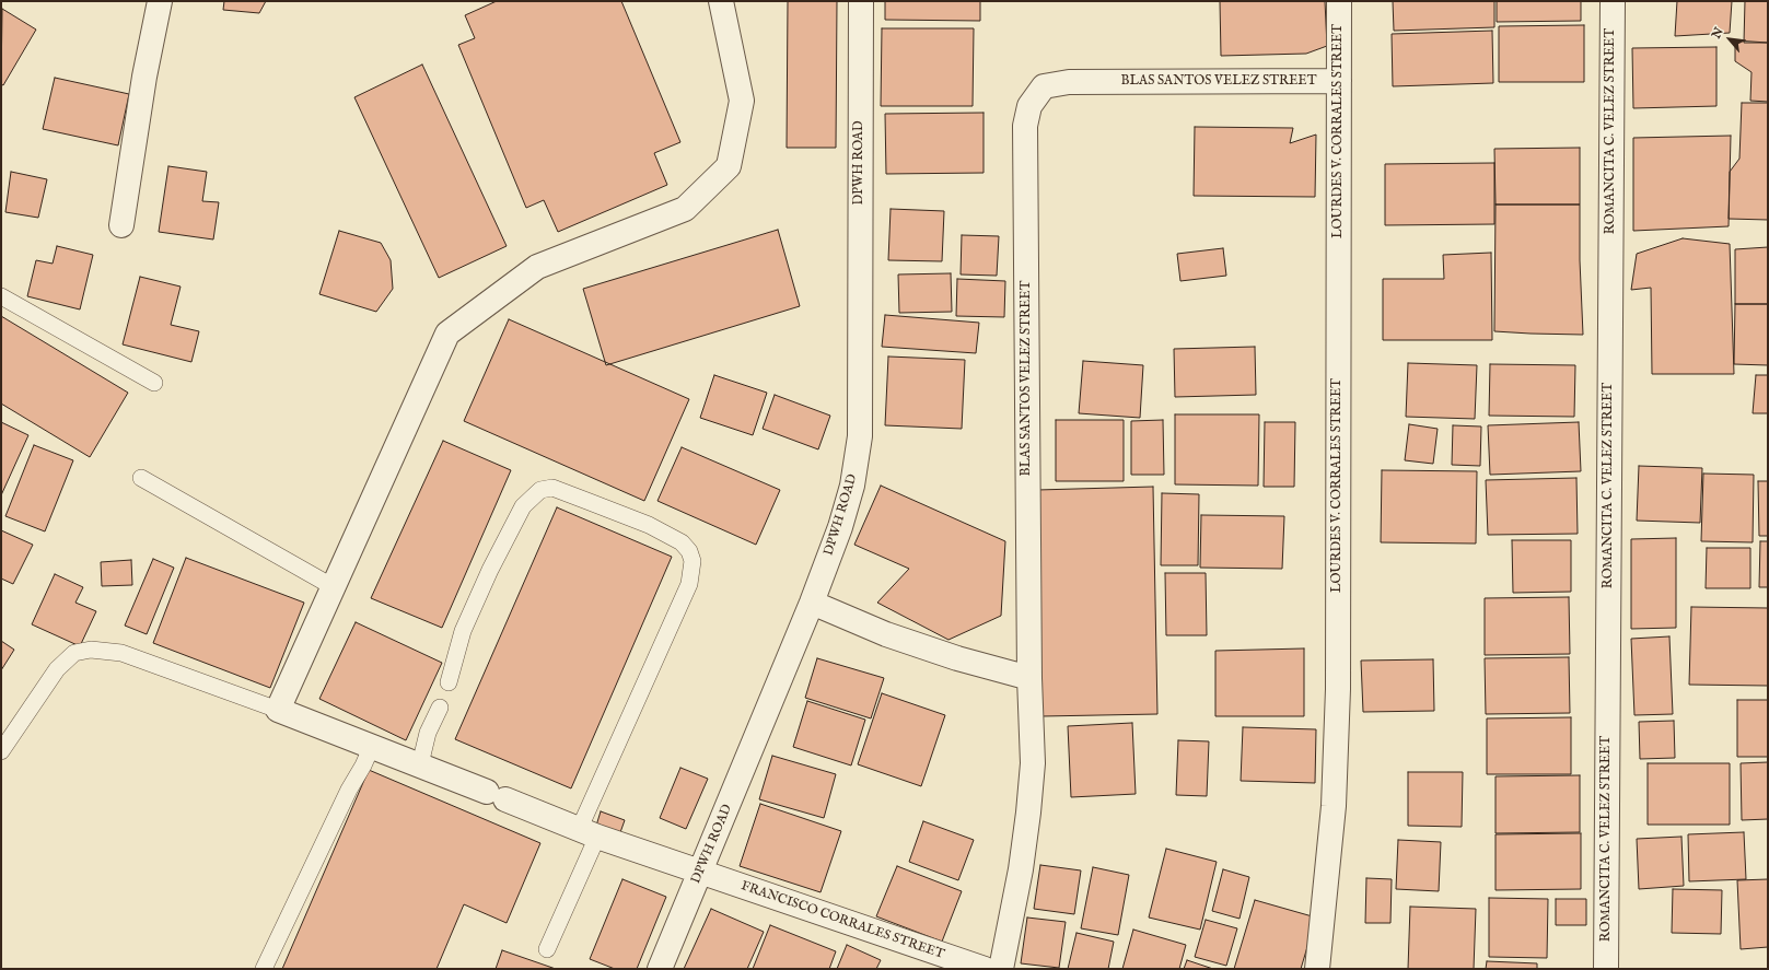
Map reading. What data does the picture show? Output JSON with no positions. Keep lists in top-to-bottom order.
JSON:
{
  "streets": {
    "street": [
      "BLAS SANTOS VELEZ STREET",
      "LOURDES V. CORRALES STREET",
      "ROMANCITA C. VELEZ STREET",
      "DPWH ROAD",
      "FRANCISCO CORRALES STREET"
    ]
  },
  "crossings": [
    ["BLAS SANTOS VELEZ STREET", "LOURDES V. CORRALES STREET"],
    ["DPWH ROAD", "FRANCISCO CORRALES STREET"]
  ],
  "north": "top left"
}
